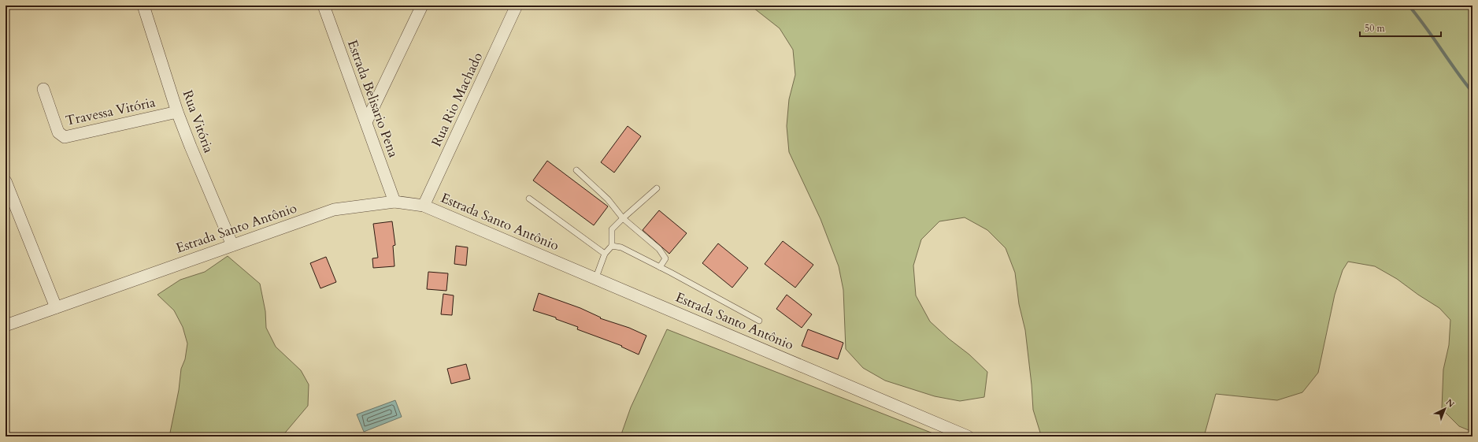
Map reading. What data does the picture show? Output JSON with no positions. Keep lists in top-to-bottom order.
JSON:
{
  "streets": {
    "street": [
      "Estrada Belisario Pena",
      "Rua Rio Machado",
      "Travessa Vitória",
      "Rua Vitória",
      "Estrada Santo Antônio"
    ]
  },
  "crossings": [
    ["Estrada Belisario Pena", "Estrada Santo Antônio"],
    ["Rua Rio Machado", "Estrada Santo Antônio"],
    ["Travessa Vitória", "Rua Vitória"],
    ["Rua Vitória", "Estrada Santo Antônio"]
  ],
  "scale_bar": "50 m",
  "north": "top right"
}
